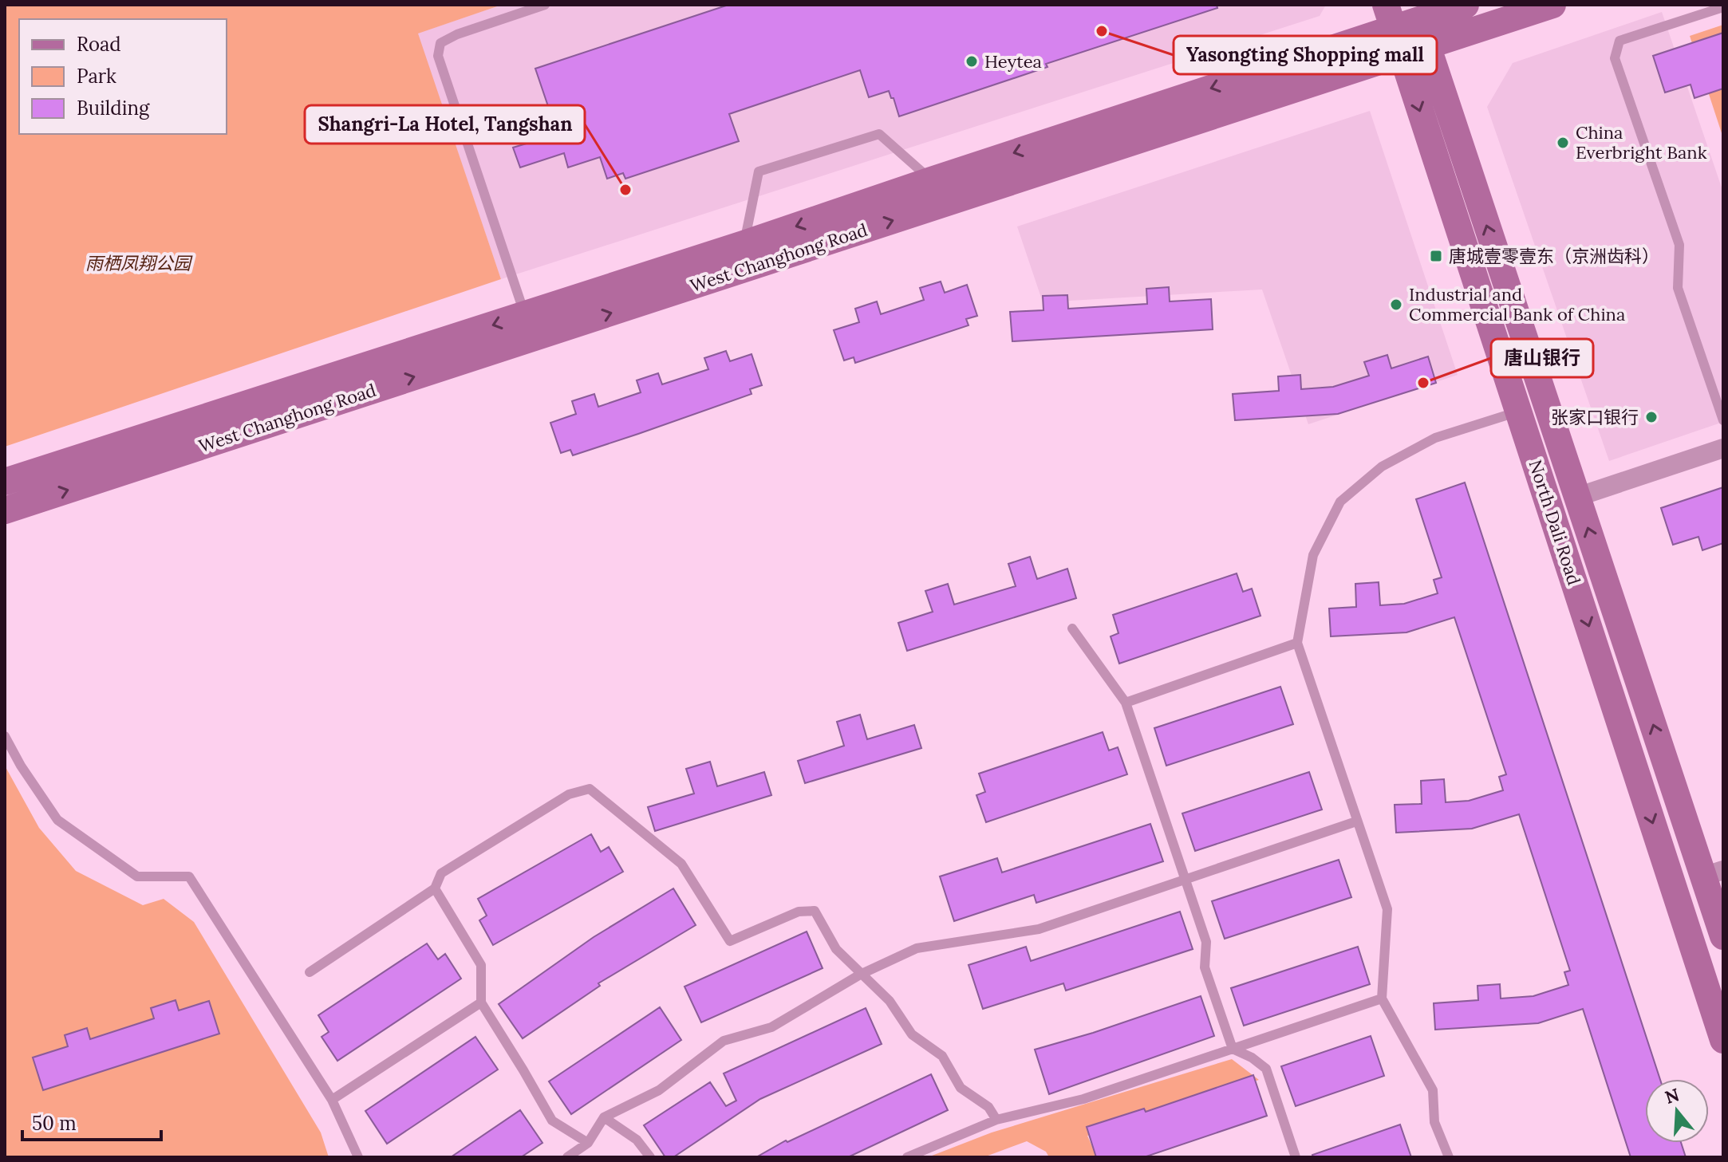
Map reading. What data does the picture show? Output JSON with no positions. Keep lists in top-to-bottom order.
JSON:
{
  "streets": {
    "main road": ["West Changhong Road", "North Dali Road"]
  },
  "crossings": [
    ["West Changhong Road", "North Dali Road"]
  ],
  "parks": ["雨栖凤翔公园"],
  "places": {
    "other": [
      "Yasongting Shopping mall",
      "Heytea",
      "China Everbright Bank",
      "Shangri-La Hotel, Tangshan",
      "Industrial and Commercial Bank of China",
      "唐山银行",
      "张家口银行"
    ],
    "transit": ["唐城壹零壹东（京洲齿科）"]
  },
  "legend": ["Road", "Park", "Building"],
  "scale_bar": "50 m",
  "north": "top"
}
